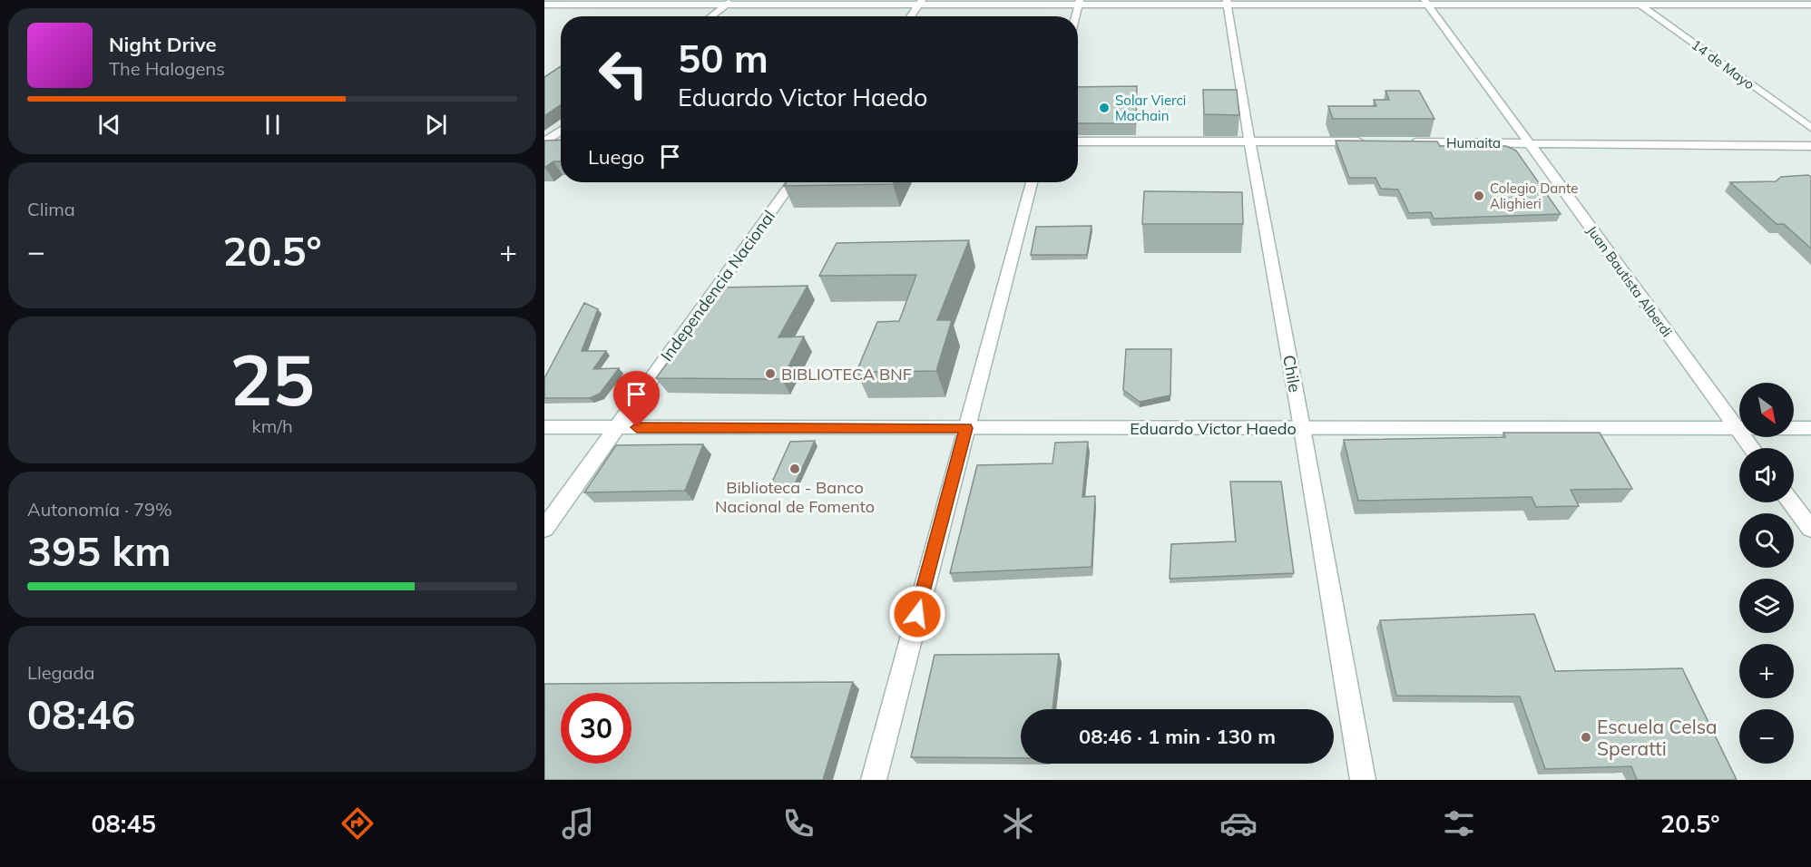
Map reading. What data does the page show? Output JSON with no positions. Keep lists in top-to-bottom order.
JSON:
{
  "streets": {
    "street": [
      "14 de Mayo",
      "Humaita",
      "Juan Bautista Alberdi",
      "Independencia Nacional",
      "Chile",
      "Eduardo Victor Haedo"
    ]
  },
  "crossings": [
    ["Humaita", "Juan Bautista Alberdi"],
    ["Juan Bautista Alberdi", "Eduardo Victor Haedo"],
    ["Independencia Nacional", "Eduardo Victor Haedo"],
    ["Chile", "Eduardo Victor Haedo"]
  ],
  "places": [
    "Solar Vierci Machain",
    "Colegio Dante Alighieri",
    "BIBLIOTECA BNF",
    "Biblioteca - Banco Nacional de Fomento",
    "Escuela Celsa Speratti"
  ],
  "north": "bottom right",
  "page": {
    "turn": ["50 m", "Eduardo Victor Haedo"],
    "song": ["Night Drive", "The Halogens"],
    "then": "Luego",
    "tile": [
      "Clima",
      ["25", "km/h"],
      ["Autonomía · 79%", "395 km"],
      ["Llegada", "08:46"]
    ],
    "heat": ["−", "20.5°", "+"],
    "map_buttons": ["+", "−"],
    "limit": "30",
    "trip": "08:46 · 1 min · 130 m",
    "tabs": ["08:45", "20.5°"]
  }
}
